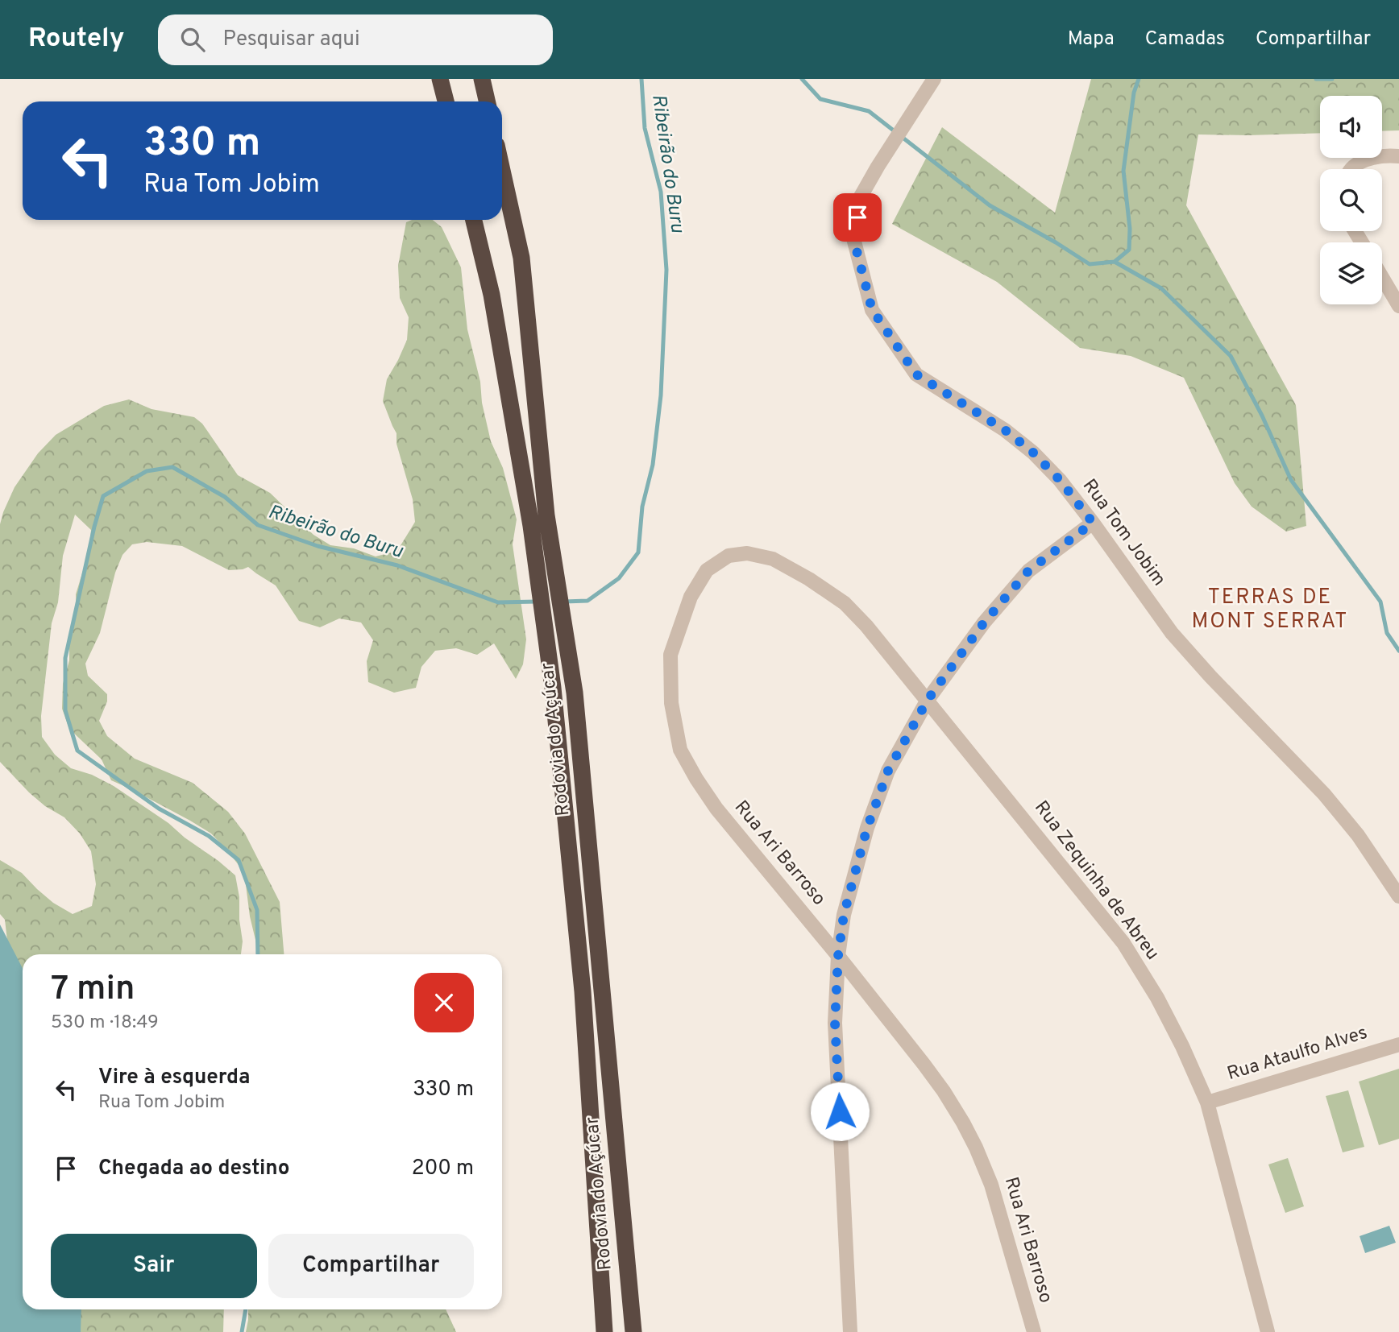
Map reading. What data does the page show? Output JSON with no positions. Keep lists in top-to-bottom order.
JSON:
{
  "streets": {
    "highway": ["Rodovia do Açúcar"],
    "street": [
      "Rua Tom Jobim",
      "Rua Ari Barroso",
      "Rua Zequinha de Abreu",
      "Rua Ataulfo Alves"
    ]
  },
  "crossings": [
    ["Rua Ari Barroso", "Rua Zequinha de Abreu"],
    ["Rua Zequinha de Abreu", "Rua Ataulfo Alves"]
  ],
  "districts": ["TERRAS DE MONT SERRAT"],
  "water": ["Ribeirão do Buru"],
  "page": {
    "header": "Routely",
    "search": "Pesquisar aqui",
    "nav": ["Mapa", "Camadas", "Compartilhar"],
    "turn": ["330 m", "Rua Tom Jobim"],
    "heading": ["7 min", "530 m · 18:49"],
    "list": [
      {
        "name": "Vire à esquerda",
        "note": "Rua Tom Jobim",
        "value": "330 m"
      },
      {
        "name": "Chegada ao destino",
        "value": "200 m"
      }
    ],
    "buttons": ["Sair", "Compartilhar"]
  }
}
